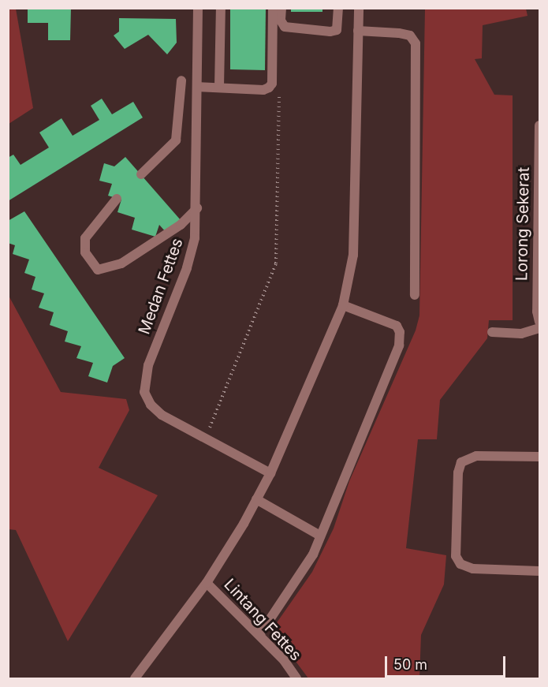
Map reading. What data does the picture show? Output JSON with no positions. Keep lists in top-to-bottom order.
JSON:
{
  "streets": {
    "street": ["Lorong Sekerat", "Medan Fettes", "Lintang Fettes"]
  },
  "scale_bar": "50 m"
}
